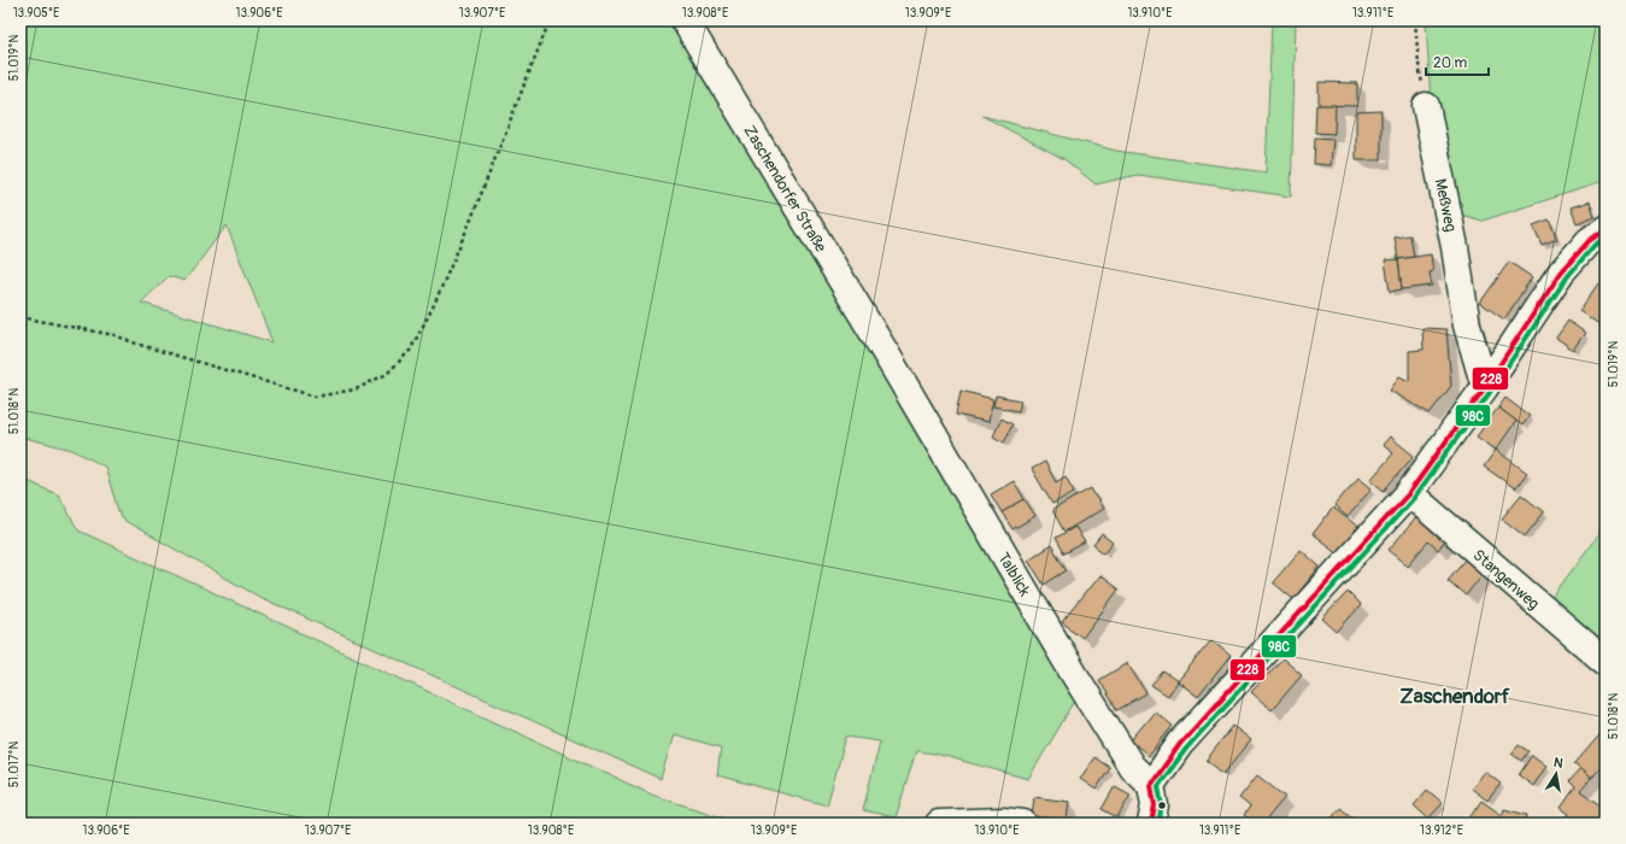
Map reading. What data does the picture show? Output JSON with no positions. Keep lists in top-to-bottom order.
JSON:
{
  "streets": {
    "street": [
      "Zaschendorfer Straße",
      "Meßweg",
      "Talblick",
      "Stangenweg"
    ]
  },
  "crossings": [
    ["Zaschendorfer Straße", "Talblick"]
  ],
  "districts": ["Zaschendorf"],
  "lines": ["transit line 228", "transit line 98C"],
  "scale_bar": "20 m",
  "north": "top",
  "coordinates": [
    "13.905°E",
    "13.906°E",
    "13.907°E",
    "13.908°E",
    "13.909°E",
    "13.910°E",
    "13.911°E",
    "51.019°N",
    "51.018°N",
    "51.017°N",
    "13.912°E"
  ]
}
